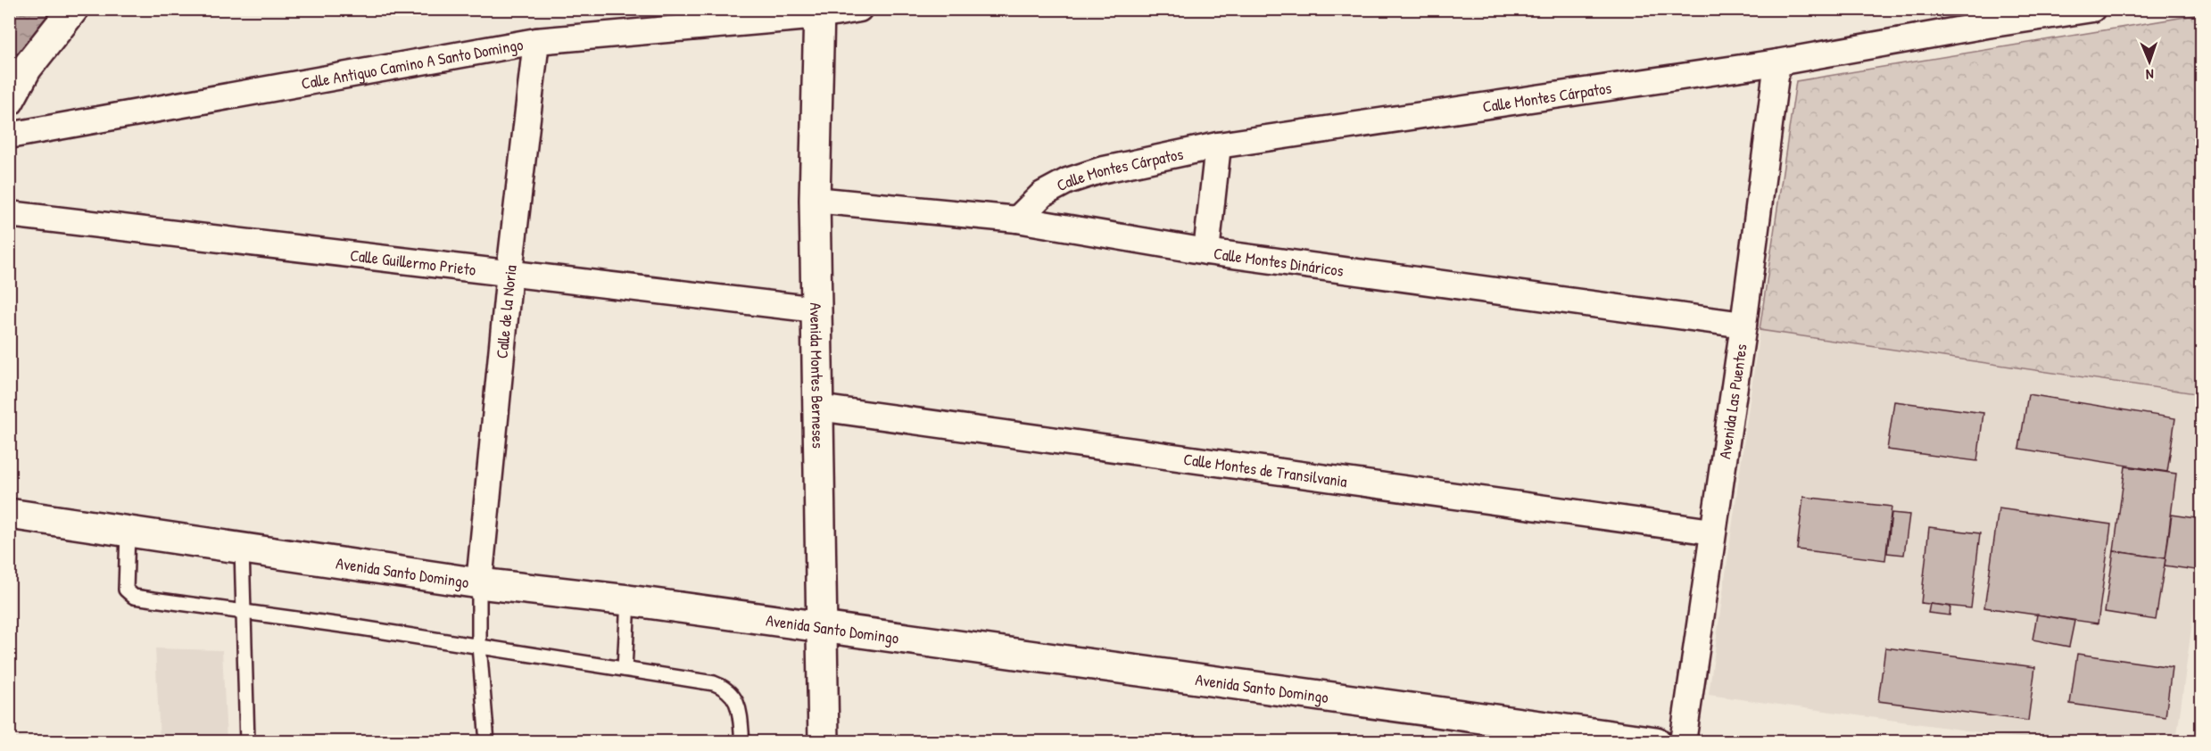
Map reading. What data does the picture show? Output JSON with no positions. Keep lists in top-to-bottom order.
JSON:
{
  "streets": {
    "main road": ["Avenida Montes Berneses", "Avenida Santo Domingo"],
    "street": [
      "Calle Antiguo Camino A Santo Domingo",
      "Calle Montes Cárpatos",
      "Calle Guillermo Prieto",
      "Calle Montes Dináricos",
      "Calle de la Noria",
      "Avenida Las Puentes",
      "Calle Montes de Transilvania"
    ]
  },
  "crossings": [
    ["Calle Antiguo Camino A Santo Domingo", "Calle de la Noria"],
    ["Calle Antiguo Camino A Santo Domingo", "Avenida Montes Berneses"],
    ["Calle Montes Cárpatos", "Calle Montes Dináricos"],
    ["Calle Montes Cárpatos", "Avenida Las Puentes"],
    ["Calle Guillermo Prieto", "Calle de la Noria"],
    ["Calle Guillermo Prieto", "Avenida Montes Berneses"],
    ["Calle Montes Dináricos", "Avenida Montes Berneses"],
    ["Calle Montes Dináricos", "Avenida Las Puentes"],
    ["Calle de la Noria", "Avenida Santo Domingo"],
    ["Avenida Montes Berneses", "Calle Montes de Transilvania"],
    ["Avenida Montes Berneses", "Avenida Santo Domingo"],
    ["Avenida Las Puentes", "Calle Montes de Transilvania"]
  ],
  "north": "bottom"
}
